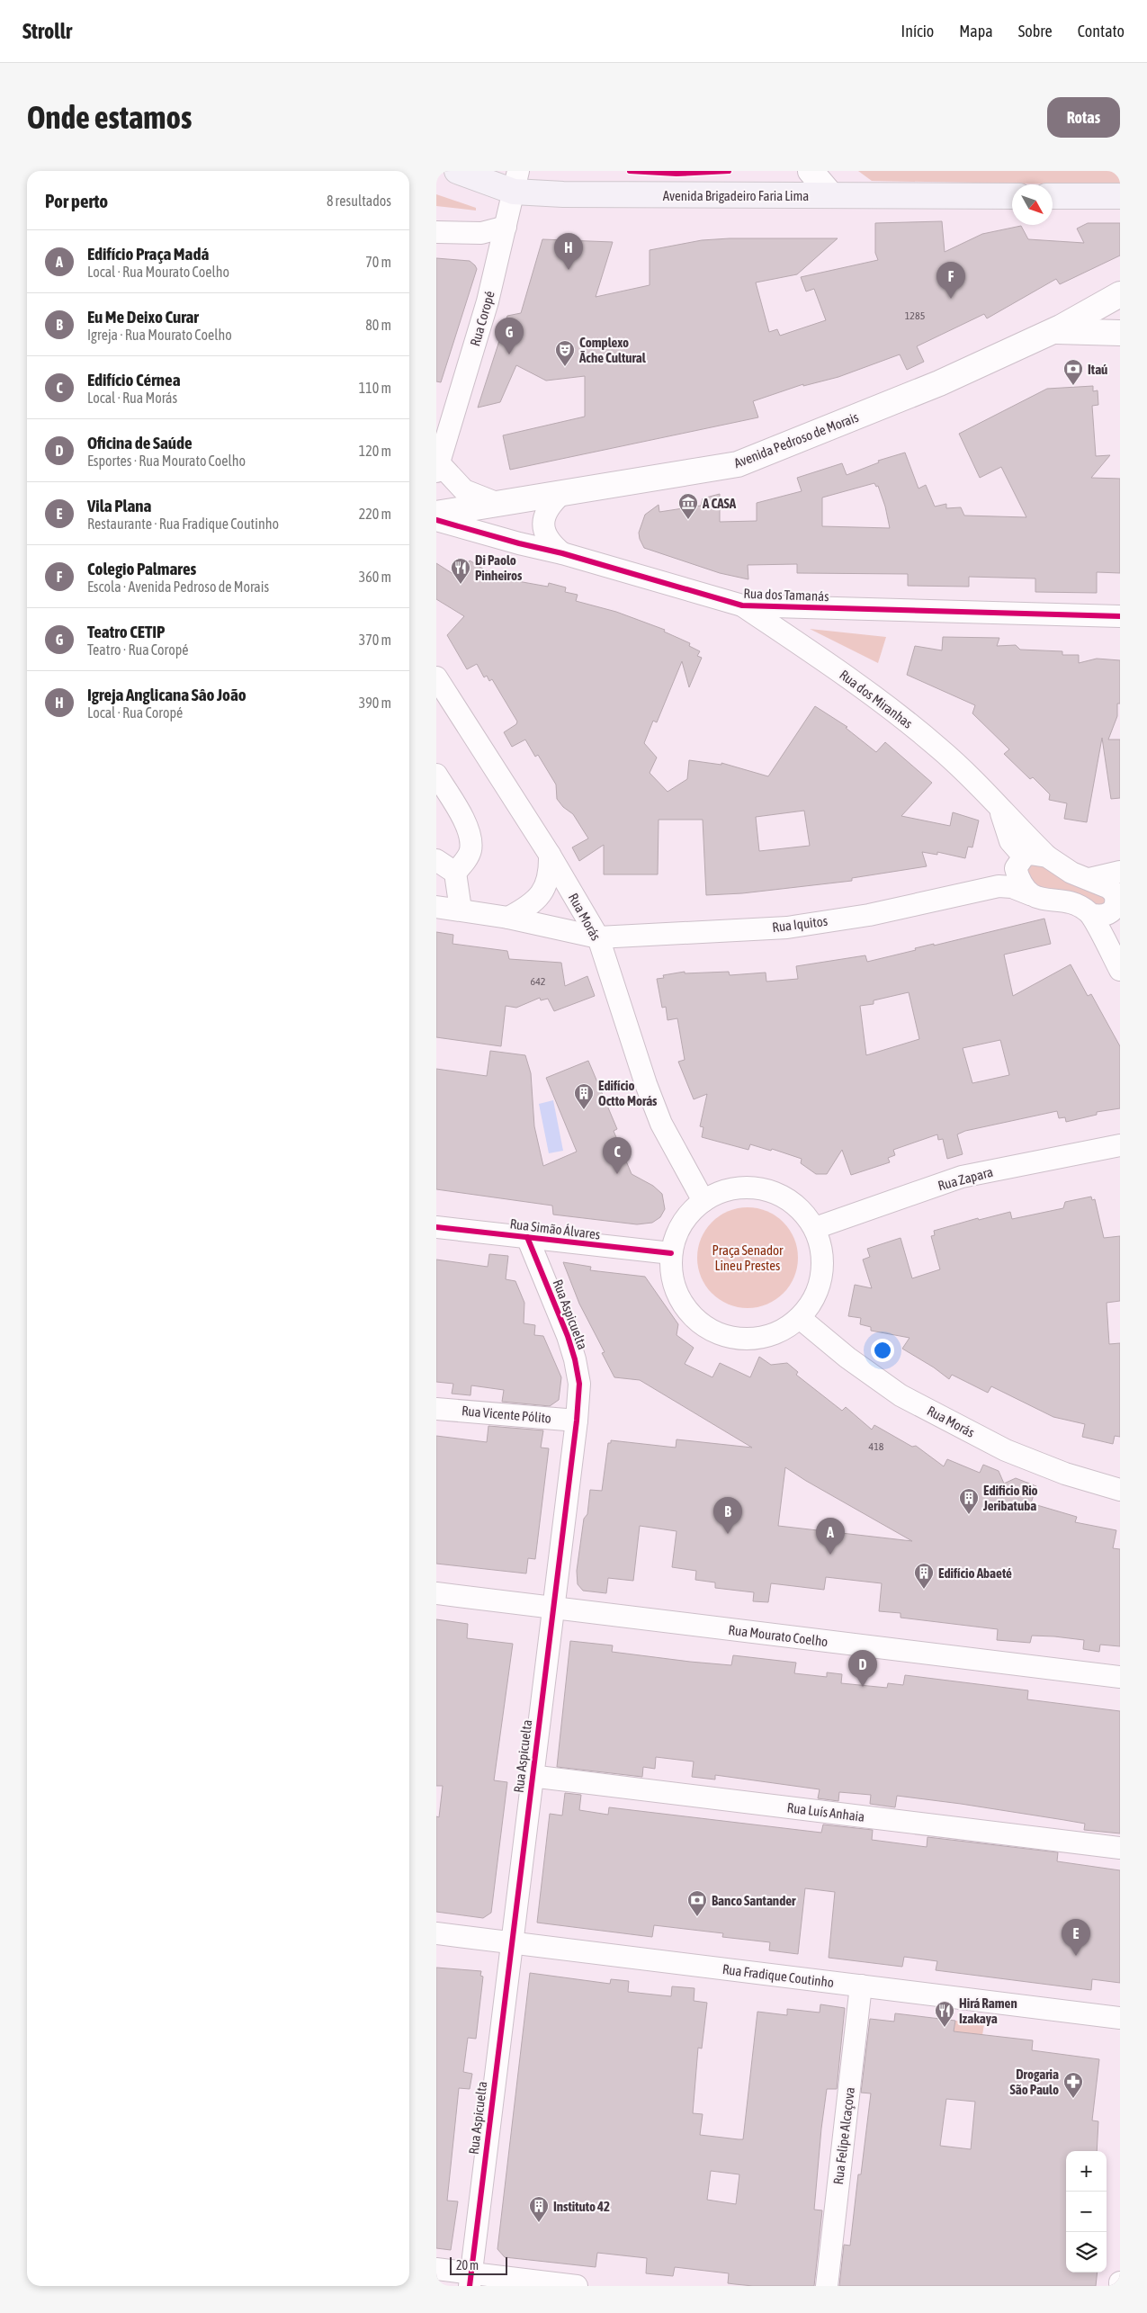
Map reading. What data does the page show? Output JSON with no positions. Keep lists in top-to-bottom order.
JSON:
{
  "streets": {
    "highway": ["Avenida Brigadeiro Faria Lima"],
    "main road": ["Avenida Pedroso de Morais"],
    "street": [
      "Rua Coropé",
      "Rua dos Tamanás",
      "Rua dos Miranhas",
      "Rua Morás",
      "Rua Iquitos",
      "Rua Zapara",
      "Rua Simão Álvares",
      "Rua Aspicuelta",
      "Rua Vicente Pólito",
      "Rua Mourato Coelho",
      "Rua Luís Anhaia",
      "Rua Fradique Coutinho",
      "Rua Felipe Alcaçova"
    ]
  },
  "crossings": [
    ["Avenida Brigadeiro Faria Lima", "Rua Coropé"],
    ["Rua Coropé", "Avenida Pedroso de Morais"],
    ["Avenida Pedroso de Morais", "Rua dos Tamanás"],
    ["Rua dos Tamanás", "Rua dos Miranhas"],
    ["Rua dos Miranhas", "Rua Iquitos"],
    ["Rua Morás", "Rua Iquitos"],
    ["Rua Morás", "Rua Zapara"],
    ["Rua Morás", "Rua Simão Álvares"],
    ["Rua Zapara", "Rua Simão Álvares"],
    ["Rua Simão Álvares", "Rua Aspicuelta"],
    ["Rua Aspicuelta", "Rua Vicente Pólito"],
    ["Rua Aspicuelta", "Rua Mourato Coelho"],
    ["Rua Aspicuelta", "Rua Luís Anhaia"],
    ["Rua Aspicuelta", "Rua Fradique Coutinho"],
    ["Rua Fradique Coutinho", "Rua Felipe Alcaçova"]
  ],
  "parks": ["Praça Senador Lineu Prestes"],
  "places": {
    "theatre": ["Complexo Āche Cultural"],
    "bank": ["Itaú", "Banco Santander"],
    "museum": ["A CASA"],
    "restaurant": ["Di Paolo Pinheiros", "Hirá Ramen Izakaya"],
    "building": [
      "Edifício Octto Morás",
      "Edificio Rio Jeribatuba",
      "Edifício Abaeté",
      "Instituto 42"
    ],
    "pharmacy": ["Drogaria São Paulo"]
  },
  "house_numbers": ["1285", "642", "418"],
  "scale_bar": "20 m",
  "north": "bottom right",
  "page": {
    "header": "Strollr",
    "nav": [
      "Início",
      "Mapa",
      "Sobre",
      "Contato"
    ],
    "buttons": "Rotas",
    "title": "Onde estamos",
    "heading": ["Por perto", "8 resultados"],
    "list": [
      {
        "mark": "A",
        "name": "Edifício Praça Madá",
        "note": "Local · Rua Mourato Coelho",
        "value": "70 m"
      },
      {
        "mark": "B",
        "name": "Eu Me Deixo Curar",
        "note": "Igreja · Rua Mourato Coelho",
        "value": "80 m"
      },
      {
        "mark": "C",
        "name": "Edifício Cérnea",
        "note": "Local · Rua Morás",
        "value": "110 m"
      },
      {
        "mark": "D",
        "name": "Oficina de Saúde",
        "note": "Esportes · Rua Mourato Coelho",
        "value": "120 m"
      },
      {
        "mark": "E",
        "name": "Vila Plana",
        "note": "Restaurante · Rua Fradique Coutinho",
        "value": "220 m"
      },
      {
        "mark": "F",
        "name": "Colegio Palmares",
        "note": "Escola · Avenida Pedroso de Morais",
        "value": "360 m"
      },
      {
        "mark": "G",
        "name": "Teatro CETIP",
        "note": "Teatro · Rua Coropé",
        "value": "370 m"
      },
      {
        "mark": "H",
        "name": "Igreja Anglicana Sâo João",
        "note": "Local · Rua Coropé",
        "value": "390 m"
      }
    ],
    "pins": [
      "H",
      "F",
      "G",
      "C",
      "B",
      "A",
      "D",
      "E"
    ],
    "map_buttons": ["+", "−"],
    "scale": "20 m"
  }
}
